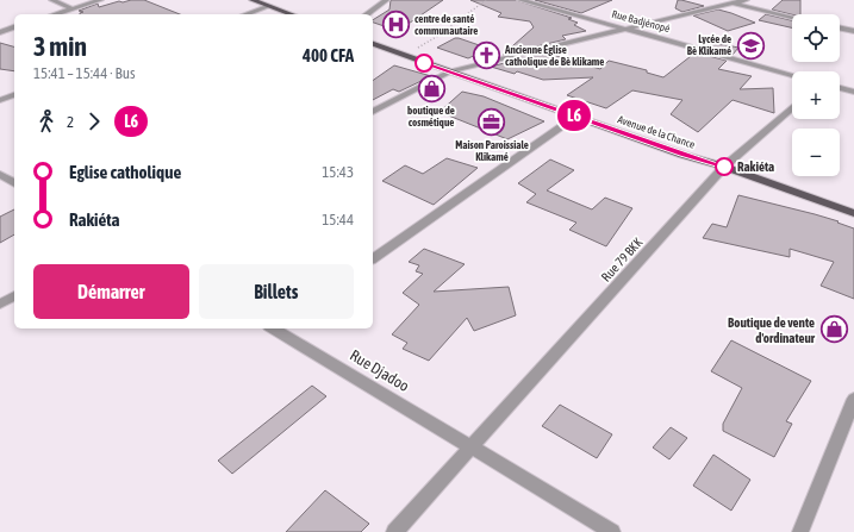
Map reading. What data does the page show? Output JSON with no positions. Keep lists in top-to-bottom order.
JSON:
{
  "streets": {
    "main road": ["Avenue de la Chance"],
    "street": ["Rue Badjénopé", "Rue 79 BKK", "Rue Djadoo"]
  },
  "crossings": [
    ["Avenue de la Chance", "Rue 79 BKK"],
    ["Rue 79 BKK", "Rue Djadoo"]
  ],
  "places": {
    "hospital": ["centre de santé communautaire"],
    "school or university": ["Lycée de Bè Klikamé"],
    "church": ["Ancienne Église catholique de Bè klikame"],
    "shop": ["boutique de cosmétique", "Boutique de vente d'ordinateur"],
    "office": ["Maison Paroissiale Klikamé"],
    "other": ["Rakiéta"]
  },
  "lines": ["bus line L6"],
  "page": {
    "on_map": "L6",
    "map_buttons": ["+", "−"],
    "heading": ["3 min", "15:41 – 15:44 · Bus", "400 CFA"],
    "legs": ["2", "L6"],
    "list": [
      {
        "name": "Eglise catholique",
        "value": "15:43"
      },
      {
        "name": "Rakiéta",
        "value": "15:44"
      }
    ],
    "buttons": ["Démarrer", "Billets"]
  }
}
